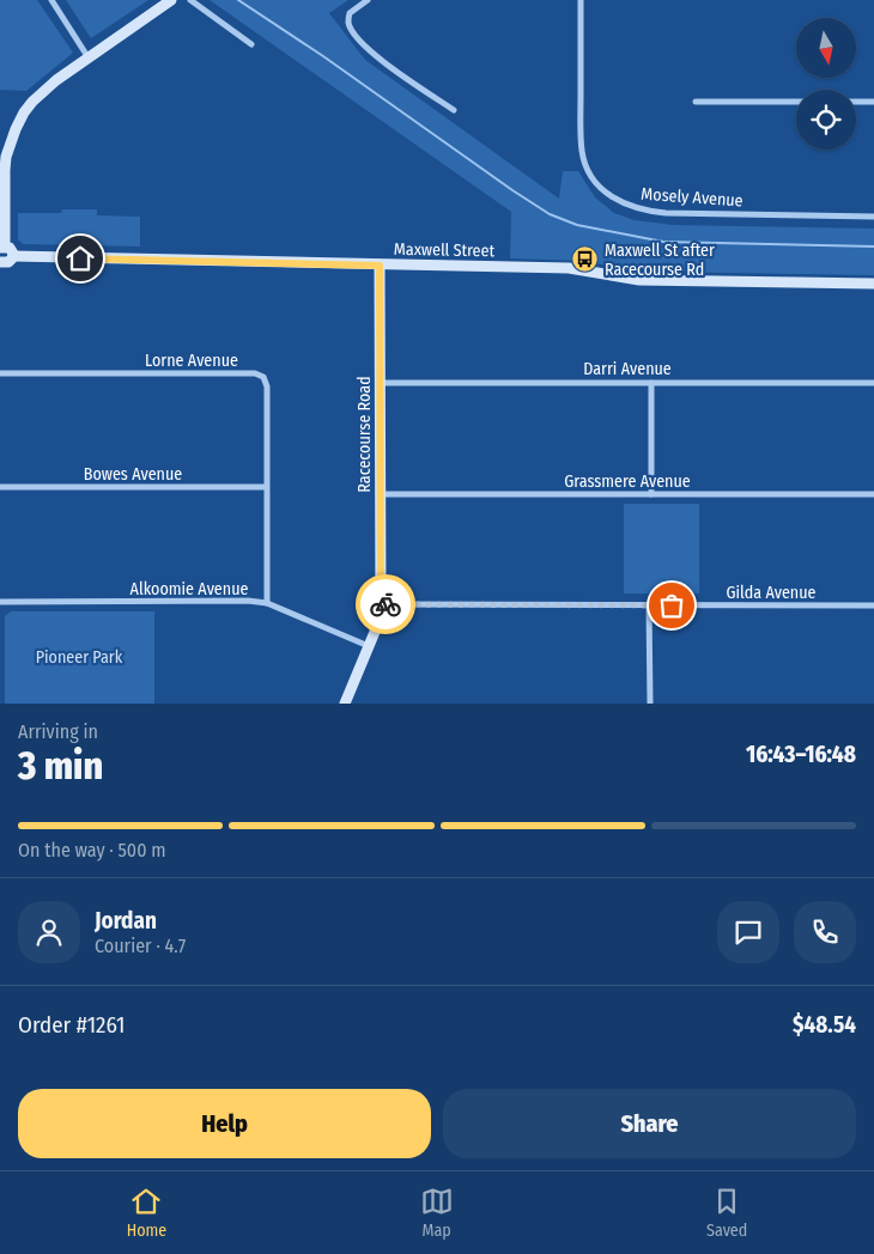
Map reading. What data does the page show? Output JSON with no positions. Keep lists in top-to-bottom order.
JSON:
{
  "streets": {
    "main road": ["Maxwell Street", "Racecourse Road"],
    "street": [
      "Mosely Avenue",
      "Lorne Avenue",
      "Darri Avenue",
      "Bowes Avenue",
      "Grassmere Avenue",
      "Alkoomie Avenue",
      "Gilda Avenue"
    ]
  },
  "crossings": [
    ["Maxwell Street", "Racecourse Road"],
    ["Lorne Avenue", "Bowes Avenue"],
    ["Lorne Avenue", "Alkoomie Avenue"],
    ["Darri Avenue", "Racecourse Road"],
    ["Racecourse Road", "Grassmere Avenue"],
    ["Racecourse Road", "Alkoomie Avenue"],
    ["Racecourse Road", "Gilda Avenue"]
  ],
  "parks": ["Pioneer Park"],
  "places": {
    "bus stop": ["Maxwell St after Racecourse Rd"]
  },
  "north": "bottom",
  "page": {
    "heading": ["3 min", "Arriving in", "16:43–16:48"],
    "panel": [
      "Jordan",
      "Courier · 4.7",
      "Order #1261",
      "$48.54"
    ],
    "bar": "On the way · 500 m",
    "buttons": ["Help", "Share"],
    "tabs": ["Home", "Map", "Saved"]
  }
}
